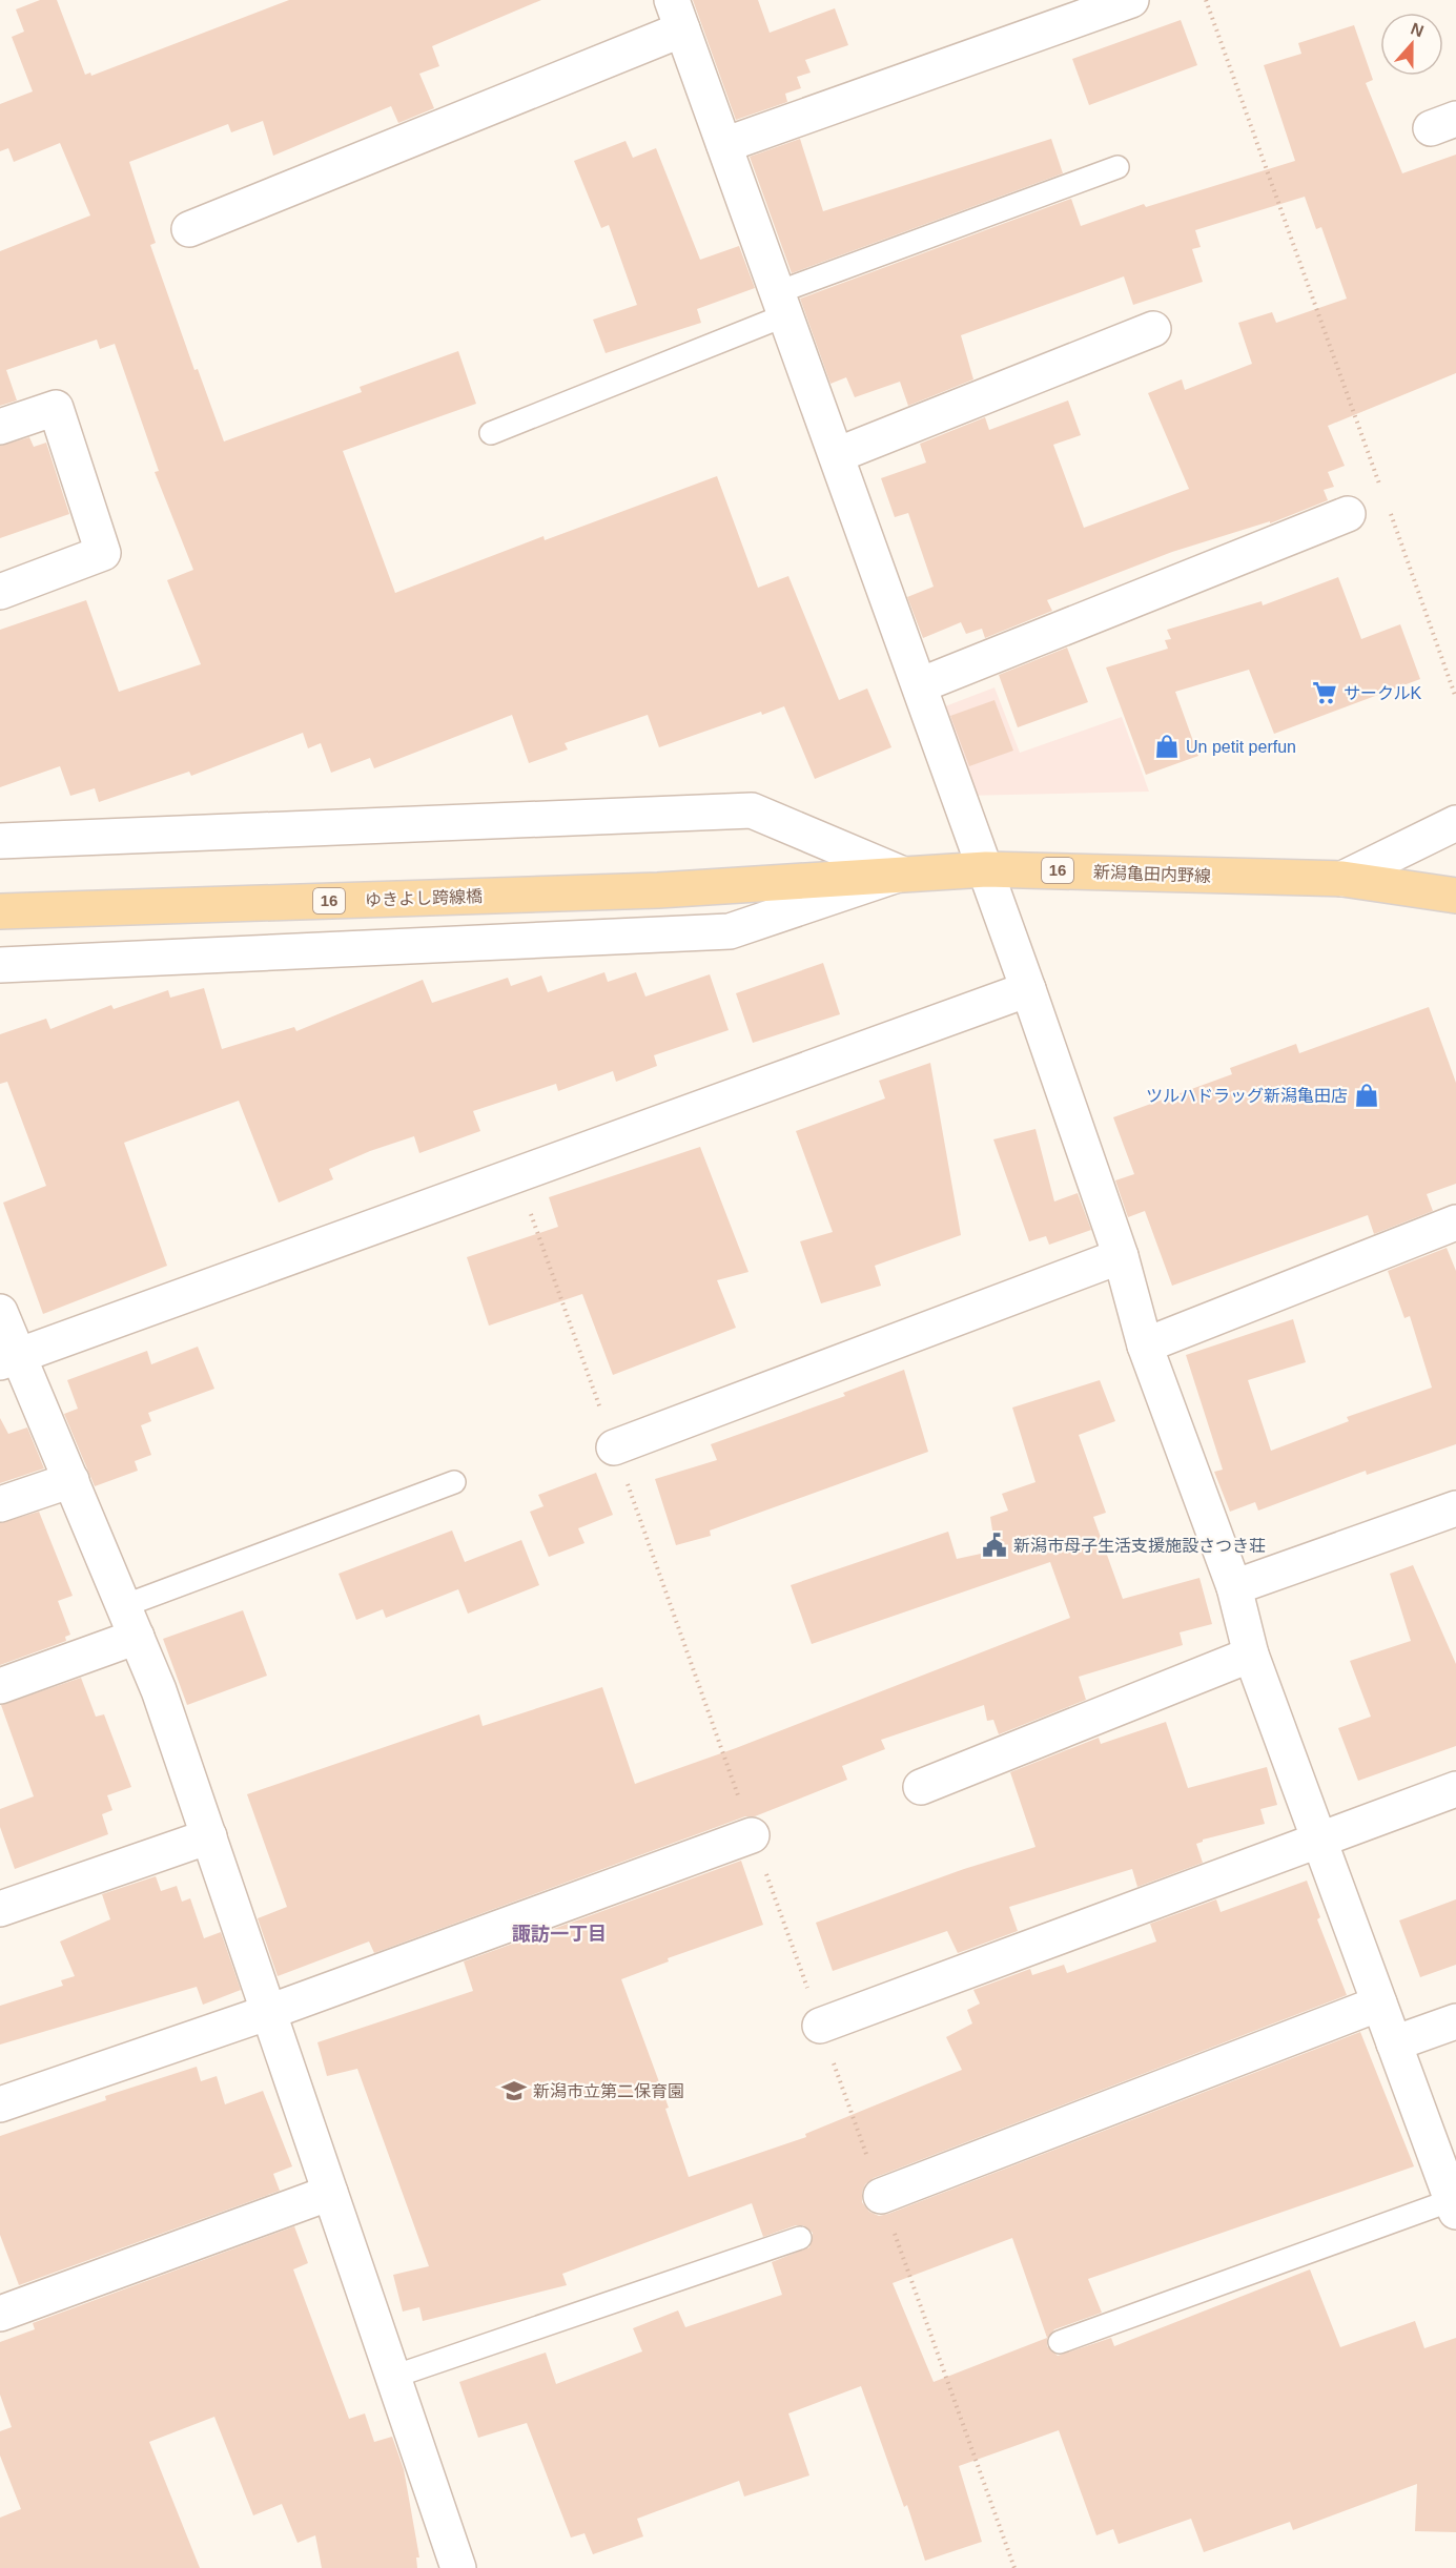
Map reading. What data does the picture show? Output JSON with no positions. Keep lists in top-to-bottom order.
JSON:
{
  "streets": {
    "main road": ["16", "新潟亀田内野線", "ゆきよし跨線橋"]
  },
  "crossings": [
    ["新潟亀田内野線", "ゆきよし跨線橋"]
  ],
  "districts": ["諏訪一丁目"],
  "places": {
    "supermarket": ["サークルK"],
    "shop": ["Un petit perfun", "ツルハドラッグ新潟亀田店"],
    "public building": ["新潟市母子生活支援施設さつき荘"],
    "school or university": ["新潟市立第二保育園"]
  },
  "north": "top"
}
